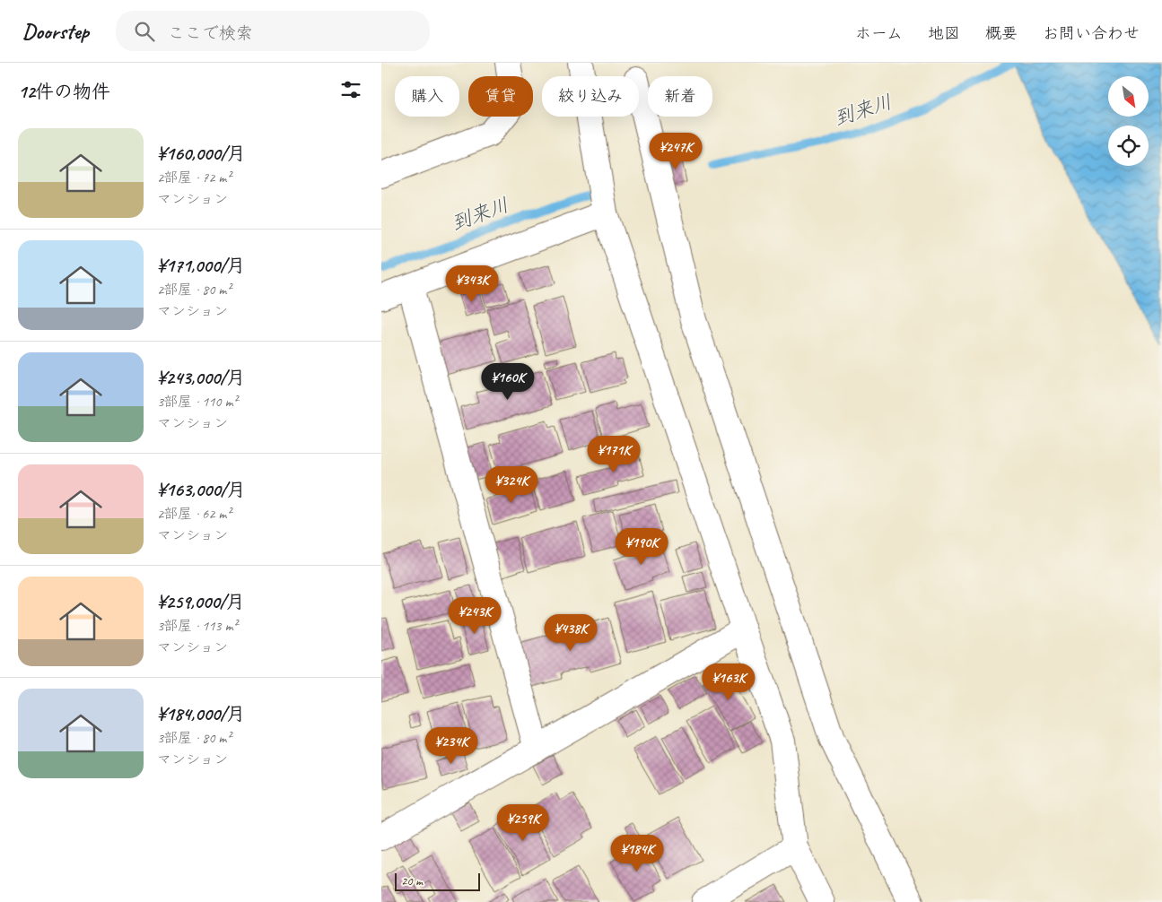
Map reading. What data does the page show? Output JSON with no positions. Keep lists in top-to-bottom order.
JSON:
{
  "water": ["到来川"],
  "scale_bar": "20 m",
  "north": "bottom right",
  "page": {
    "header": "Doorstep",
    "search": "ここで検索",
    "nav": [
      "ホーム",
      "地図",
      "概要",
      "お問い合わせ"
    ],
    "heading": "12件の物件",
    "chip": [
      "購入",
      "賃貸",
      "絞り込み",
      "新着"
    ],
    "list": [
      {
        "name": "¥160,000/月",
        "note": "2部屋 · 72 m² · マンション"
      },
      {
        "name": "¥171,000/月",
        "note": "2部屋 · 80 m² · マンション"
      },
      {
        "name": "¥243,000/月",
        "note": "3部屋 · 110 m² · マンション"
      },
      {
        "name": "¥163,000/月",
        "note": "2部屋 · 62 m² · マンション"
      },
      {
        "name": "¥259,000/月",
        "note": "3部屋 · 113 m² · マンション"
      },
      {
        "name": "¥184,000/月",
        "note": "3部屋 · 80 m² · マンション"
      }
    ],
    "price": [
      "¥247K",
      "¥343K",
      "¥160K",
      "¥171K",
      "¥324K",
      "¥190K",
      "¥243K",
      "¥438K",
      "¥163K",
      "¥234K",
      "¥259K",
      "¥184K"
    ],
    "scale": "20 m"
  }
}
